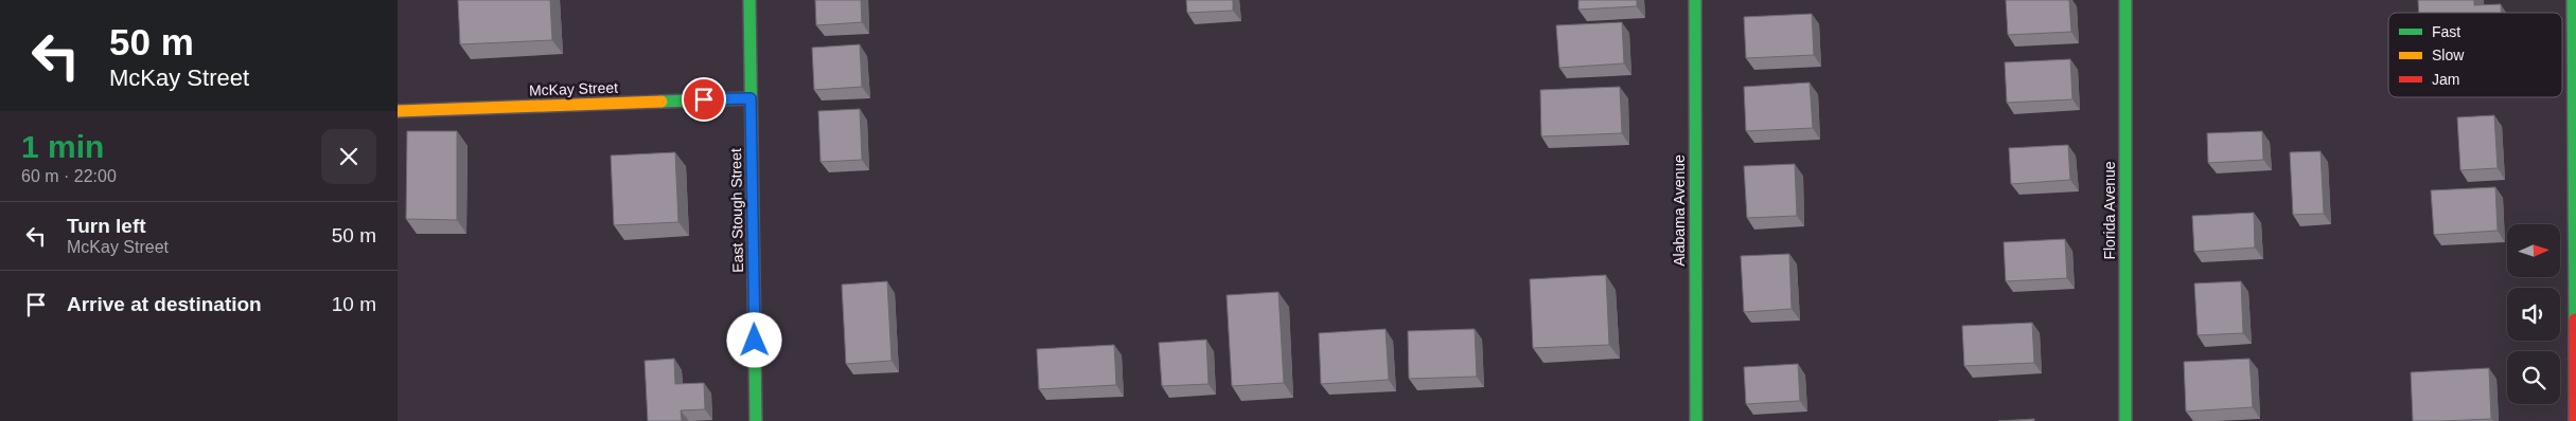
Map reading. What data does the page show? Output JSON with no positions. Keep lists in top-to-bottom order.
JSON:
{
  "streets": {
    "street": [
      "McKay Street",
      "East Stough Street",
      "Alabama Avenue",
      "Florida Avenue"
    ]
  },
  "crossings": [
    ["McKay Street", "East Stough Street"]
  ],
  "legend": ["Fast", "Slow", "Jam"],
  "north": "right",
  "page": {
    "turn": ["50 m", "McKay Street"],
    "heading": ["1 min", "60 m · 22:00"],
    "list": [
      {
        "name": "Turn left",
        "note": "McKay Street",
        "value": "50 m"
      },
      {
        "name": "Arrive at destination",
        "value": "10 m"
      }
    ]
  }
}
